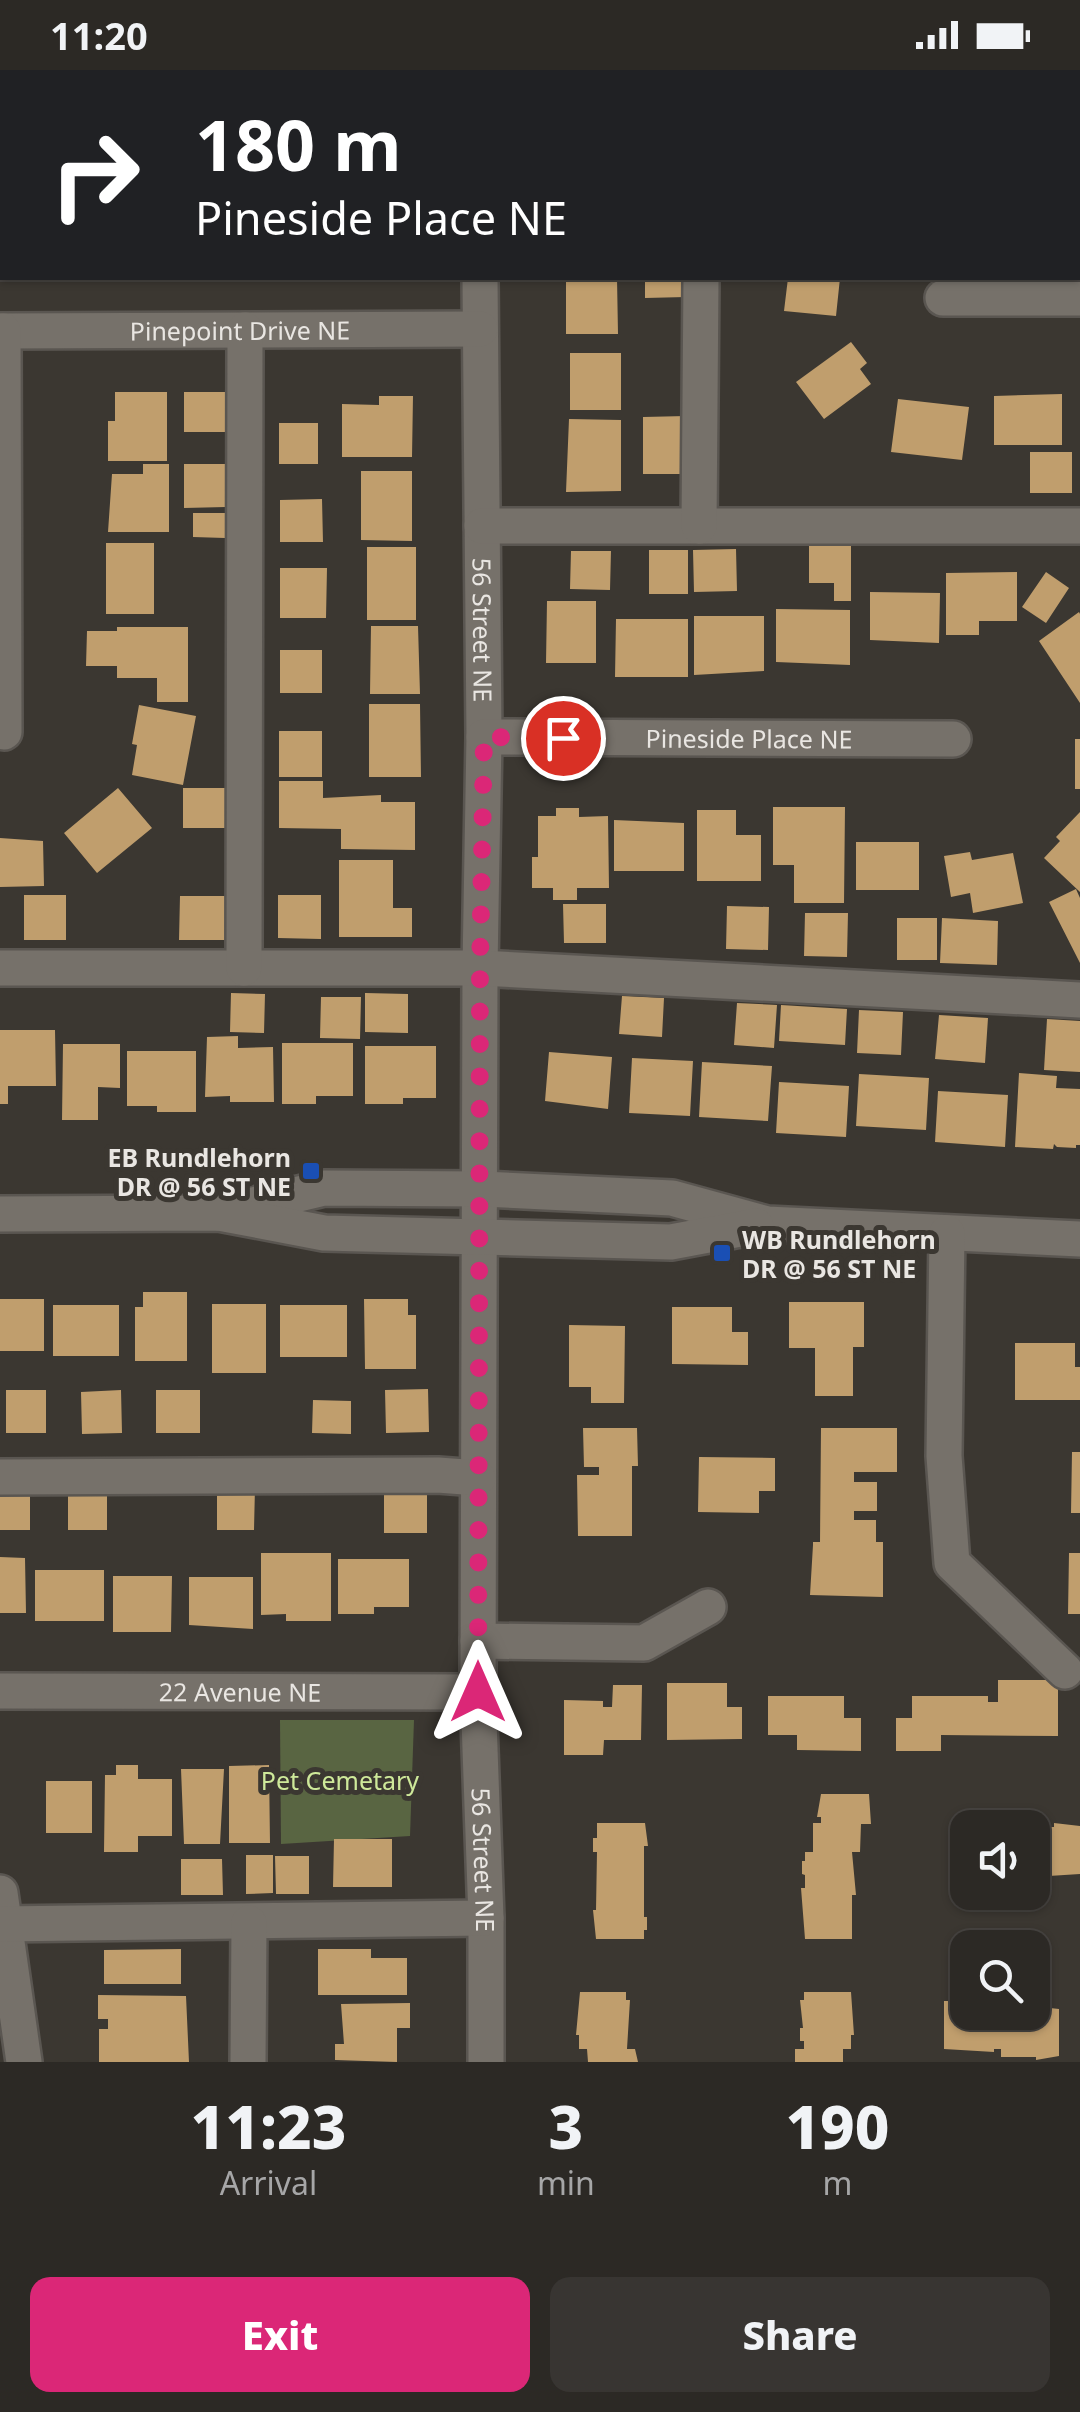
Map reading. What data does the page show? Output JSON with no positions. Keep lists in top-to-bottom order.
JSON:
{
  "streets": {
    "street": [
      "Pinepoint Drive NE",
      "56 Street NE",
      "Pineside Place NE",
      "22 Avenue NE"
    ]
  },
  "crossings": [
    ["Pinepoint Drive NE", "56 Street NE"],
    ["56 Street NE", "Pineside Place NE"],
    ["56 Street NE", "22 Avenue NE"]
  ],
  "parks": ["Pet Cemetary"],
  "places": {
    "transit": ["EB Rundlehorn DR @ 56 ST NE", "WB Rundlehorn DR @ 56 ST NE"]
  },
  "page": {
    "status": "11:20",
    "turn": ["180 m", "Pineside Place NE"],
    "eta": [
      "11:23",
      "Arrival",
      "3",
      "min",
      "190",
      "m"
    ],
    "buttons": ["Exit", "Share"]
  }
}
